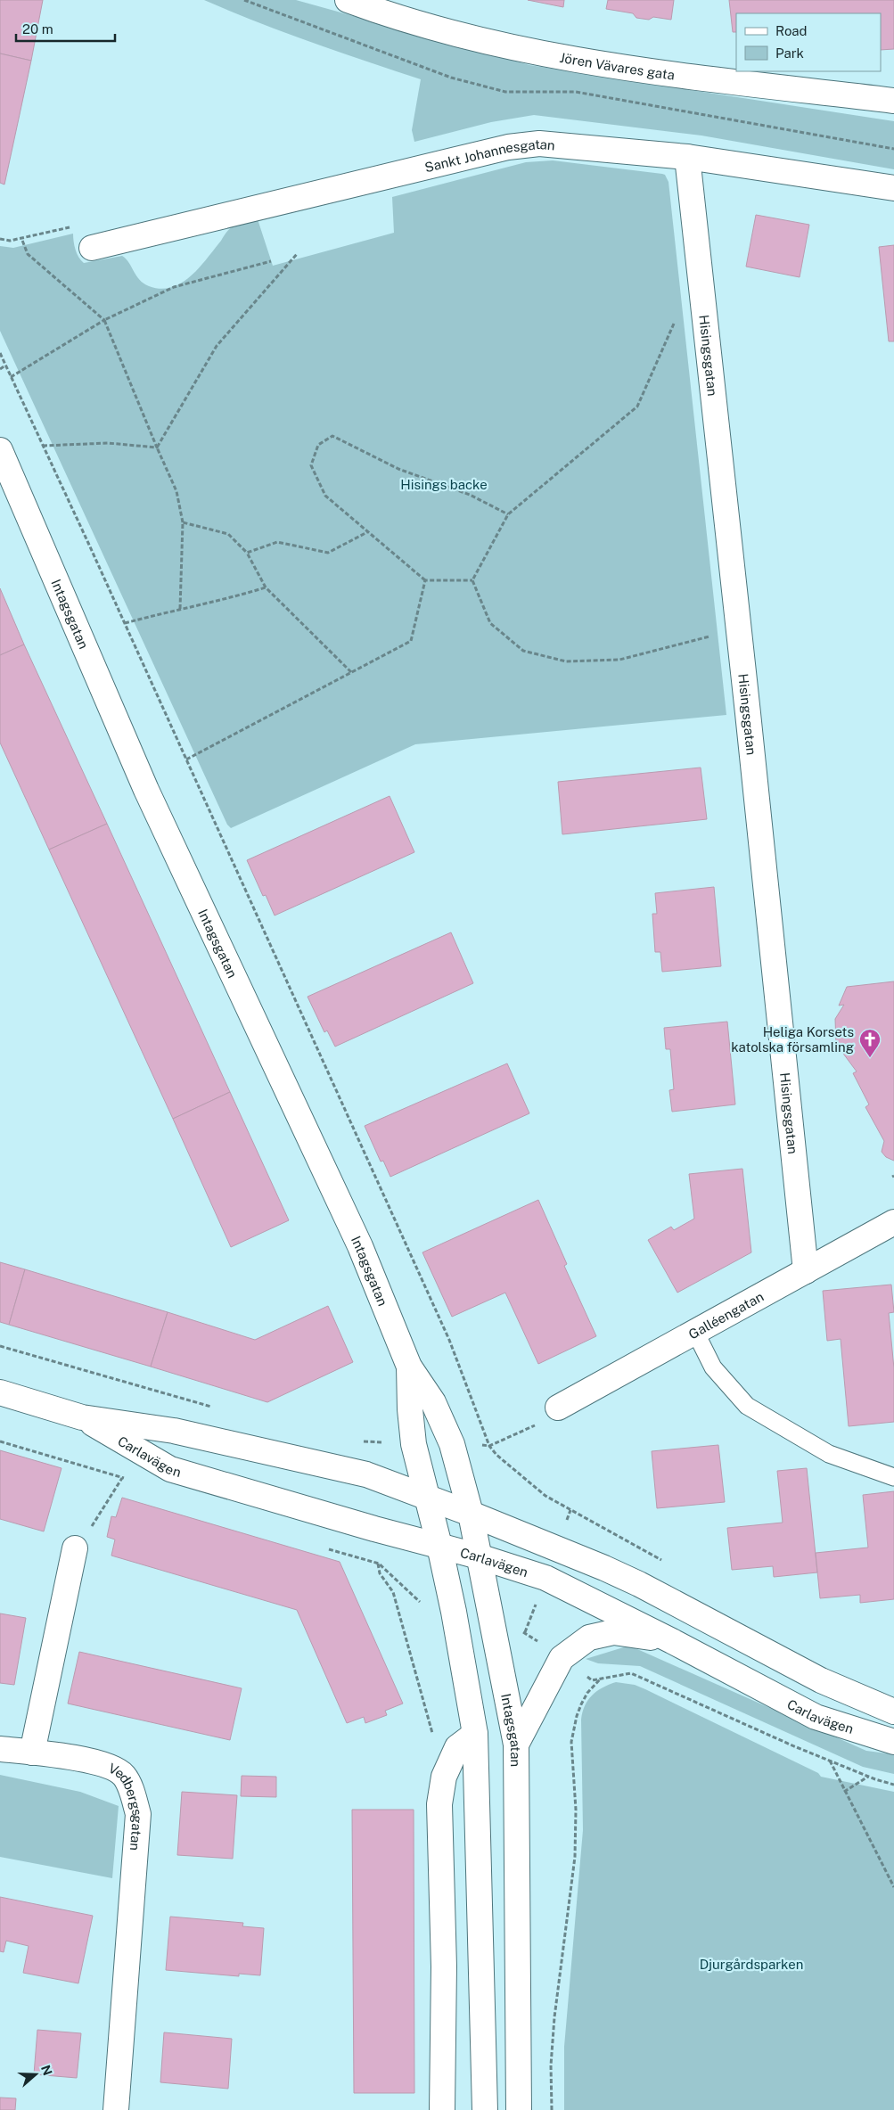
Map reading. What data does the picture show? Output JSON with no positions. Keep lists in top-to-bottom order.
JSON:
{
  "streets": {
    "street": [
      "Jören Vävares gata",
      "Sankt Johannesgatan",
      "Hisingsgatan",
      "Intagsgatan",
      "Galléengatan",
      "Carlavägen",
      "Vedbergsgatan"
    ]
  },
  "crossings": [
    ["Sankt Johannesgatan", "Hisingsgatan"],
    ["Hisingsgatan", "Galléengatan"],
    ["Intagsgatan", "Carlavägen"]
  ],
  "parks": ["Hisings backe", "Djurgårdsparken"],
  "places": {
    "church": ["Heliga Korsets katolska församling"]
  },
  "legend": ["Road", "Park"],
  "scale_bar": "20 m",
  "north": "right"
}
